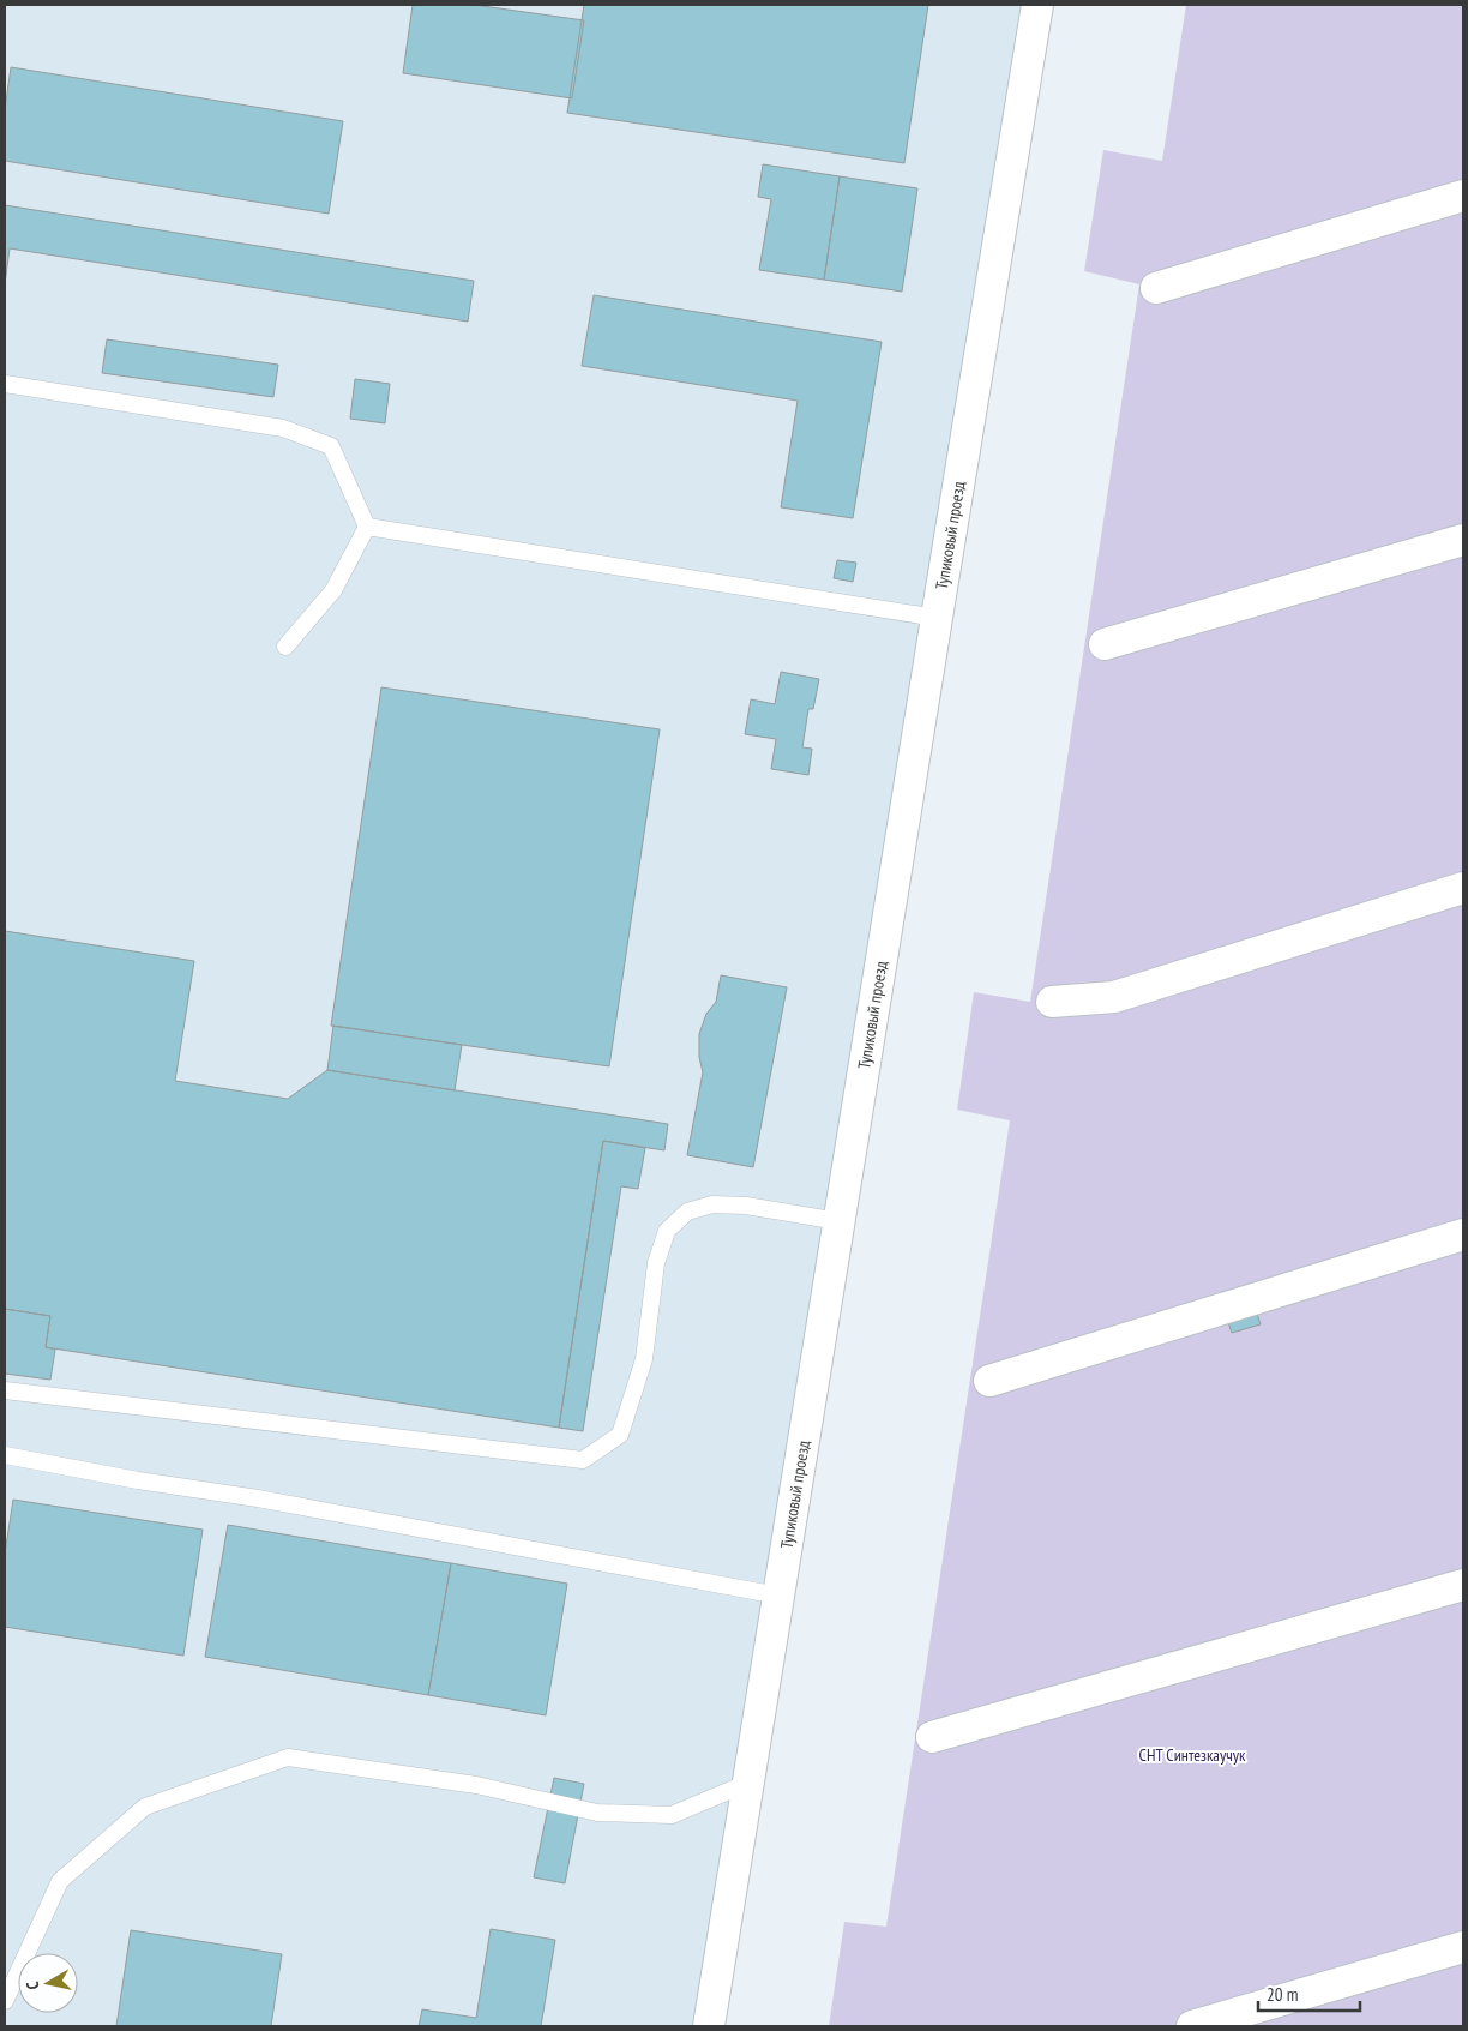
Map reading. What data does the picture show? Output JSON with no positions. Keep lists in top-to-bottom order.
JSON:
{
  "streets": {
    "street": ["Тупиковый проезд"]
  },
  "parks": ["СНТ Синтезкаучук"],
  "scale_bar": "20 m",
  "north": "left"
}
